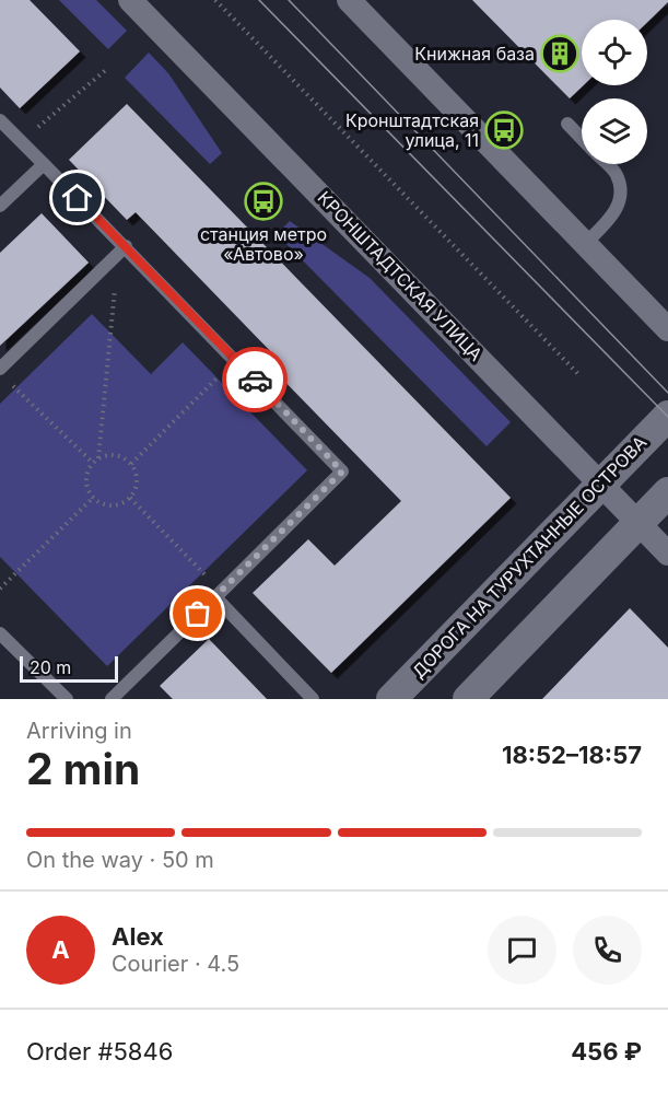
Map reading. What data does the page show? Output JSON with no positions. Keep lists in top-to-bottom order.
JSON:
{
  "streets": {
    "street": ["КРОНШТАДТСКАЯ УЛИЦА", "ДОРОГА НА ТУРУХТАННЫЕ ОСТРОВА"]
  },
  "crossings": [
    ["КРОНШТАДТСКАЯ УЛИЦА", "ДОРОГА НА ТУРУХТАННЫЕ ОСТРОВА"]
  ],
  "places": {
    "building": ["Книжная база"],
    "bus stop": ["Кронштадтская улица, 11", "станция метро «Автово»"]
  },
  "scale_bar": "20 m",
  "page": {
    "scale": "20 m",
    "heading": ["2 min", "Arriving in", "18:52–18:57"],
    "panel": [
      "Alex",
      "Courier · 4.5",
      "Order #5846",
      "456 ₽"
    ],
    "bar": "On the way · 50 m",
    "round": "A"
  }
}
